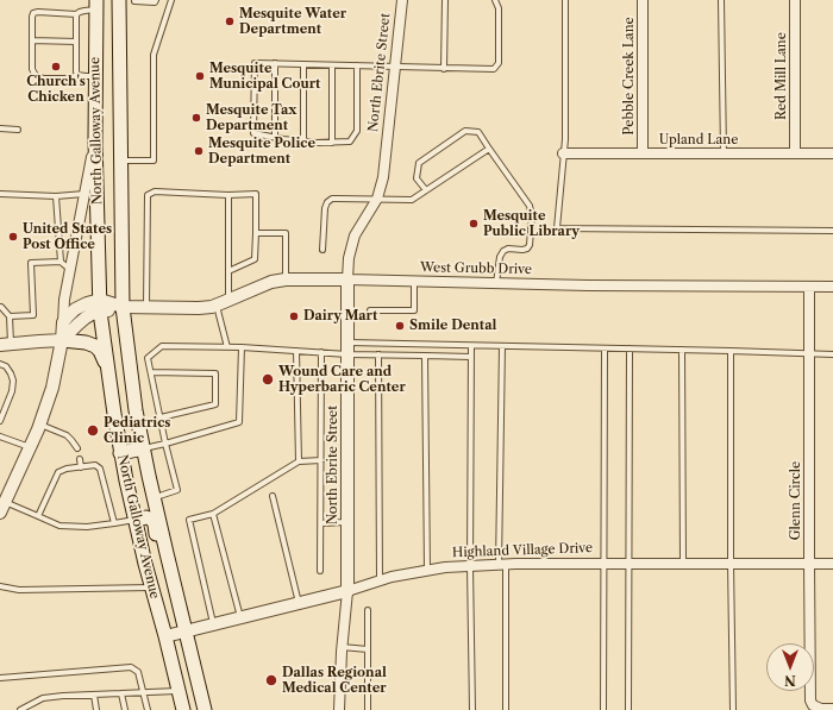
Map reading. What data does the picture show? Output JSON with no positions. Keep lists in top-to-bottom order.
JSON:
{
  "streets": {
    "main road": ["North Galloway Avenue"],
    "street": [
      "North Ebrite Street",
      "Pebble Creek Lane",
      "Red Mill Lane",
      "Upland Lane",
      "West Grubb Drive",
      "Glenn Circle",
      "Highland Village Drive"
    ]
  },
  "crossings": [
    ["North Ebrite Street", "West Grubb Drive"],
    ["North Ebrite Street", "Highland Village Drive"],
    ["Pebble Creek Lane", "Upland Lane"],
    ["Red Mill Lane", "Upland Lane"],
    ["North Galloway Avenue", "West Grubb Drive"],
    ["North Galloway Avenue", "Highland Village Drive"],
    ["West Grubb Drive", "Glenn Circle"],
    ["Glenn Circle", "Highland Village Drive"]
  ],
  "places": [
    "Mesquite Water Department",
    "Church's Chicken",
    "Mesquite Municipal Court",
    "Mesquite Tax Department",
    "Mesquite Police Department",
    "Mesquite Public Library",
    "United States Post Office",
    "Dairy Mart",
    "Smile Dental",
    "Wound Care and Hyperbaric Center",
    "Pediatrics Clinic",
    "Dallas Regional Medical Center"
  ],
  "north": "bottom"
}
